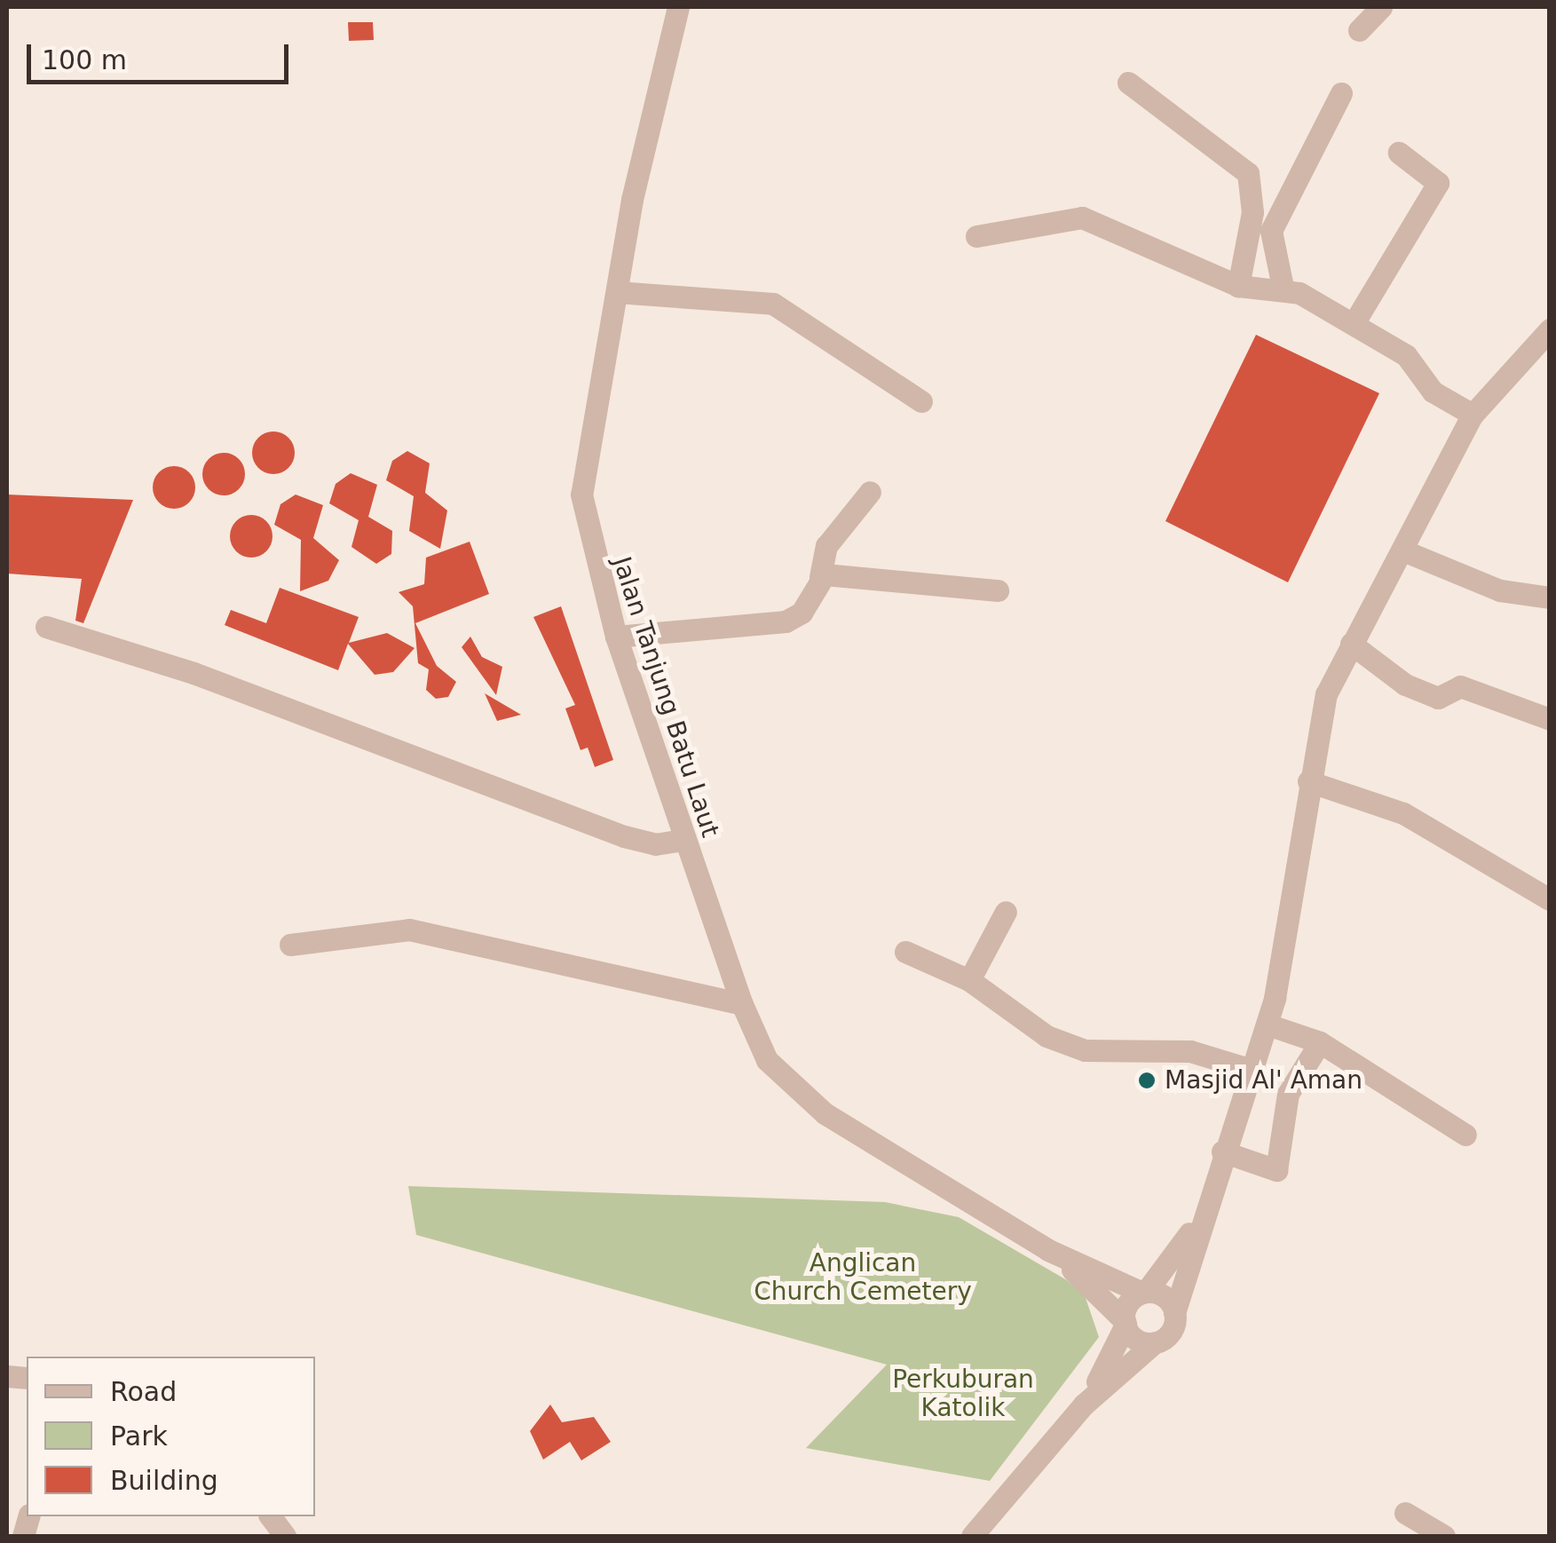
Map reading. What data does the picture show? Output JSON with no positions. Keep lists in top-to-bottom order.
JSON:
{
  "streets": {
    "street": ["Jalan Tanjung Batu Laut"]
  },
  "parks": ["Anglican Church Cemetery", "Perkuburan Katolik"],
  "places": ["Masjid Al' Aman"],
  "legend": ["Road", "Park", "Building"],
  "scale_bar": "100 m"
}
